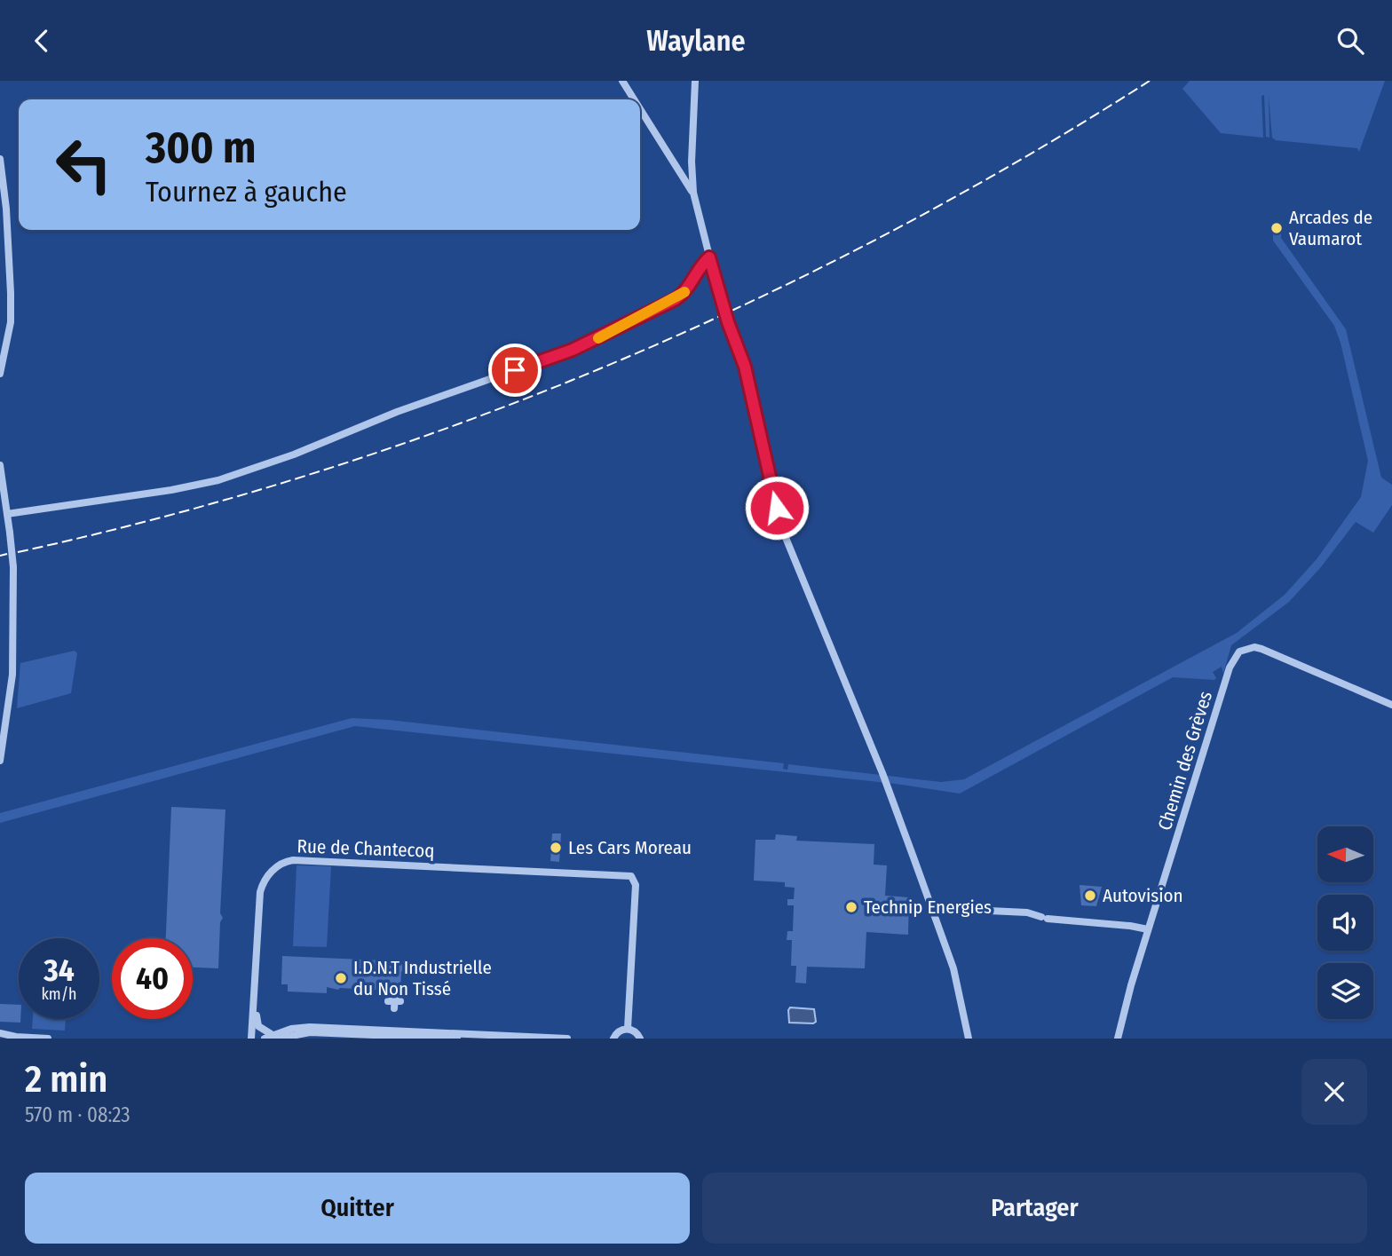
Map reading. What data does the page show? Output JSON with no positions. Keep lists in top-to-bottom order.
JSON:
{
  "streets": {
    "street": ["Chemin des Grèves", "Rue de Chantecoq"]
  },
  "places": [
    "Arcades de Vaumarot",
    "Les Cars Moreau",
    "Autovision",
    "Technip Energies",
    "I.D.N.T Industrielle du Non Tissé"
  ],
  "north": "left",
  "page": {
    "header": "Waylane",
    "turn": ["300 m", "Tournez à gauche"],
    "speed": "34 km/h",
    "limit": "40",
    "heading": ["2 min", "570 m · 08:23"],
    "buttons": ["Quitter", "Partager"]
  }
}
